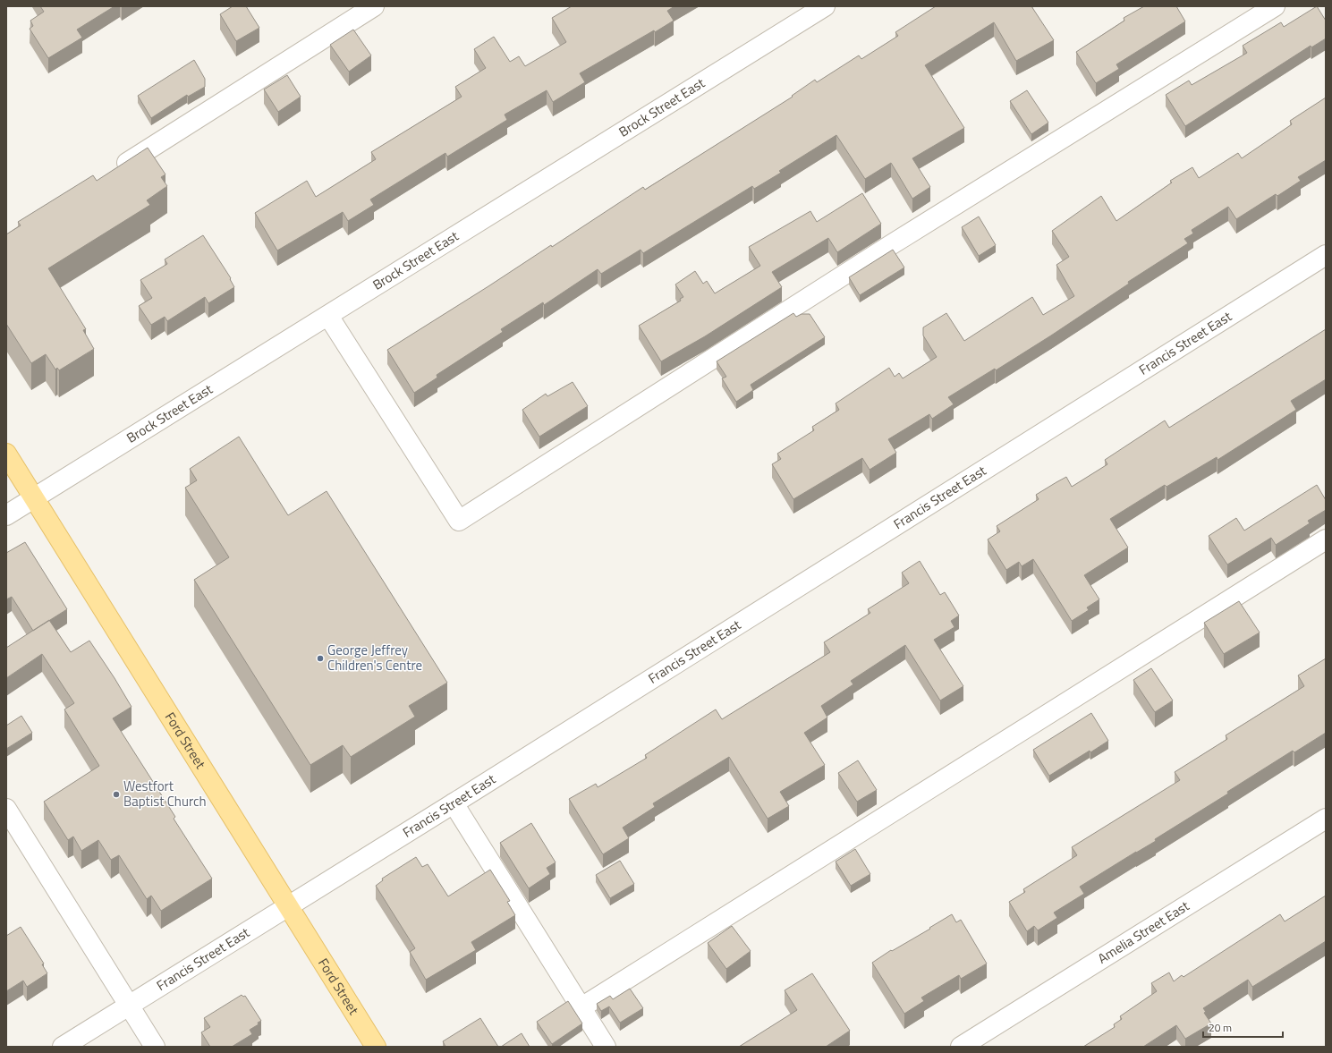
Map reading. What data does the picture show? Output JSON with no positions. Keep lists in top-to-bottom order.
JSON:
{
  "streets": {
    "main road": ["Ford Street"],
    "street": ["Brock Street East", "Francis Street East", "Amelia Street East"]
  },
  "crossings": [
    ["Brock Street East", "Ford Street"],
    ["Francis Street East", "Ford Street"]
  ],
  "places": ["George Jeffrey Children's Centre", "Westfort Baptist Church"],
  "scale_bar": "20 m"
}
